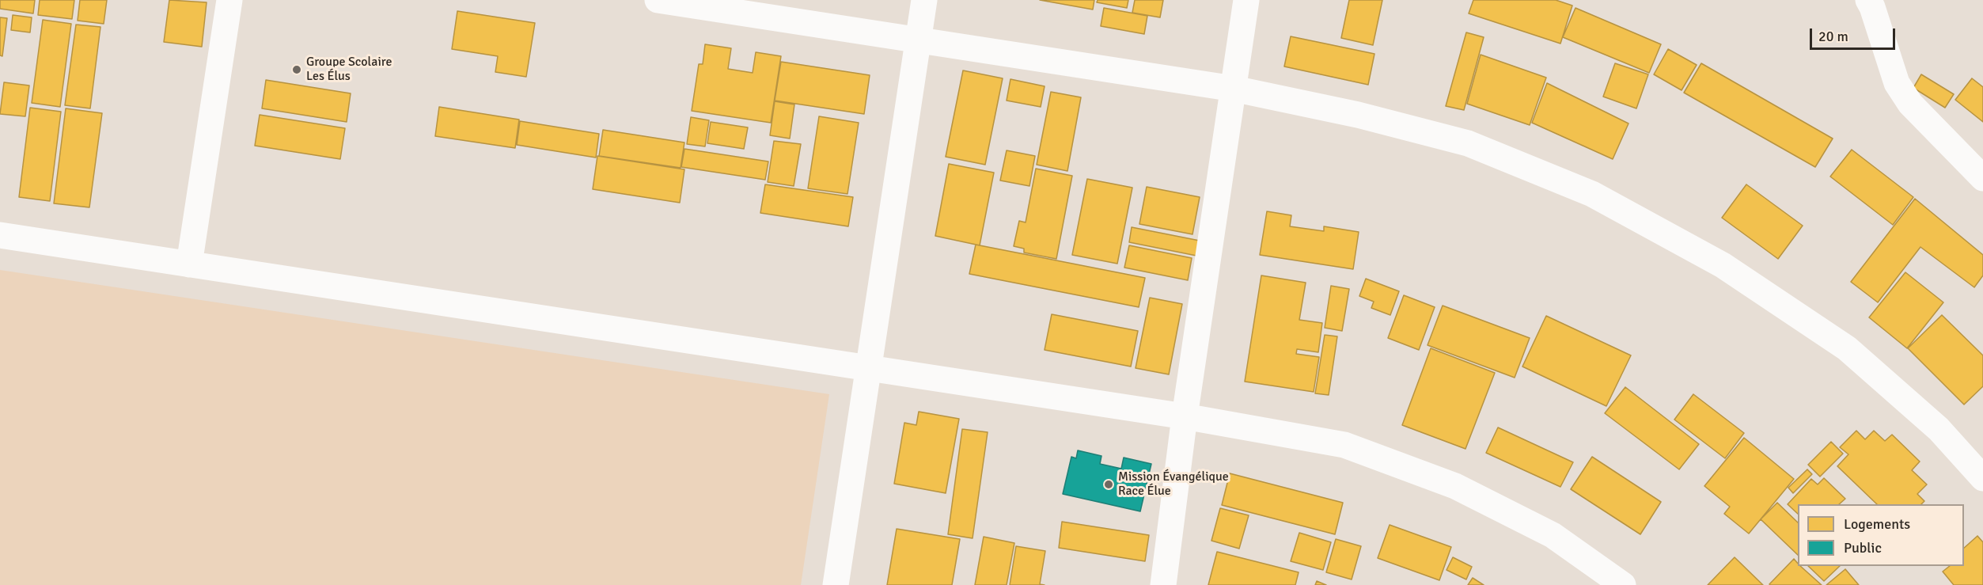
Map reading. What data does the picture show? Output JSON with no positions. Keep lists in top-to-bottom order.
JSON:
{
  "places": ["Groupe Scolaire Les Élus", "Mission Évangélique Race Élue"],
  "legend": ["Logements", "Public"],
  "scale_bar": "20 m"
}
